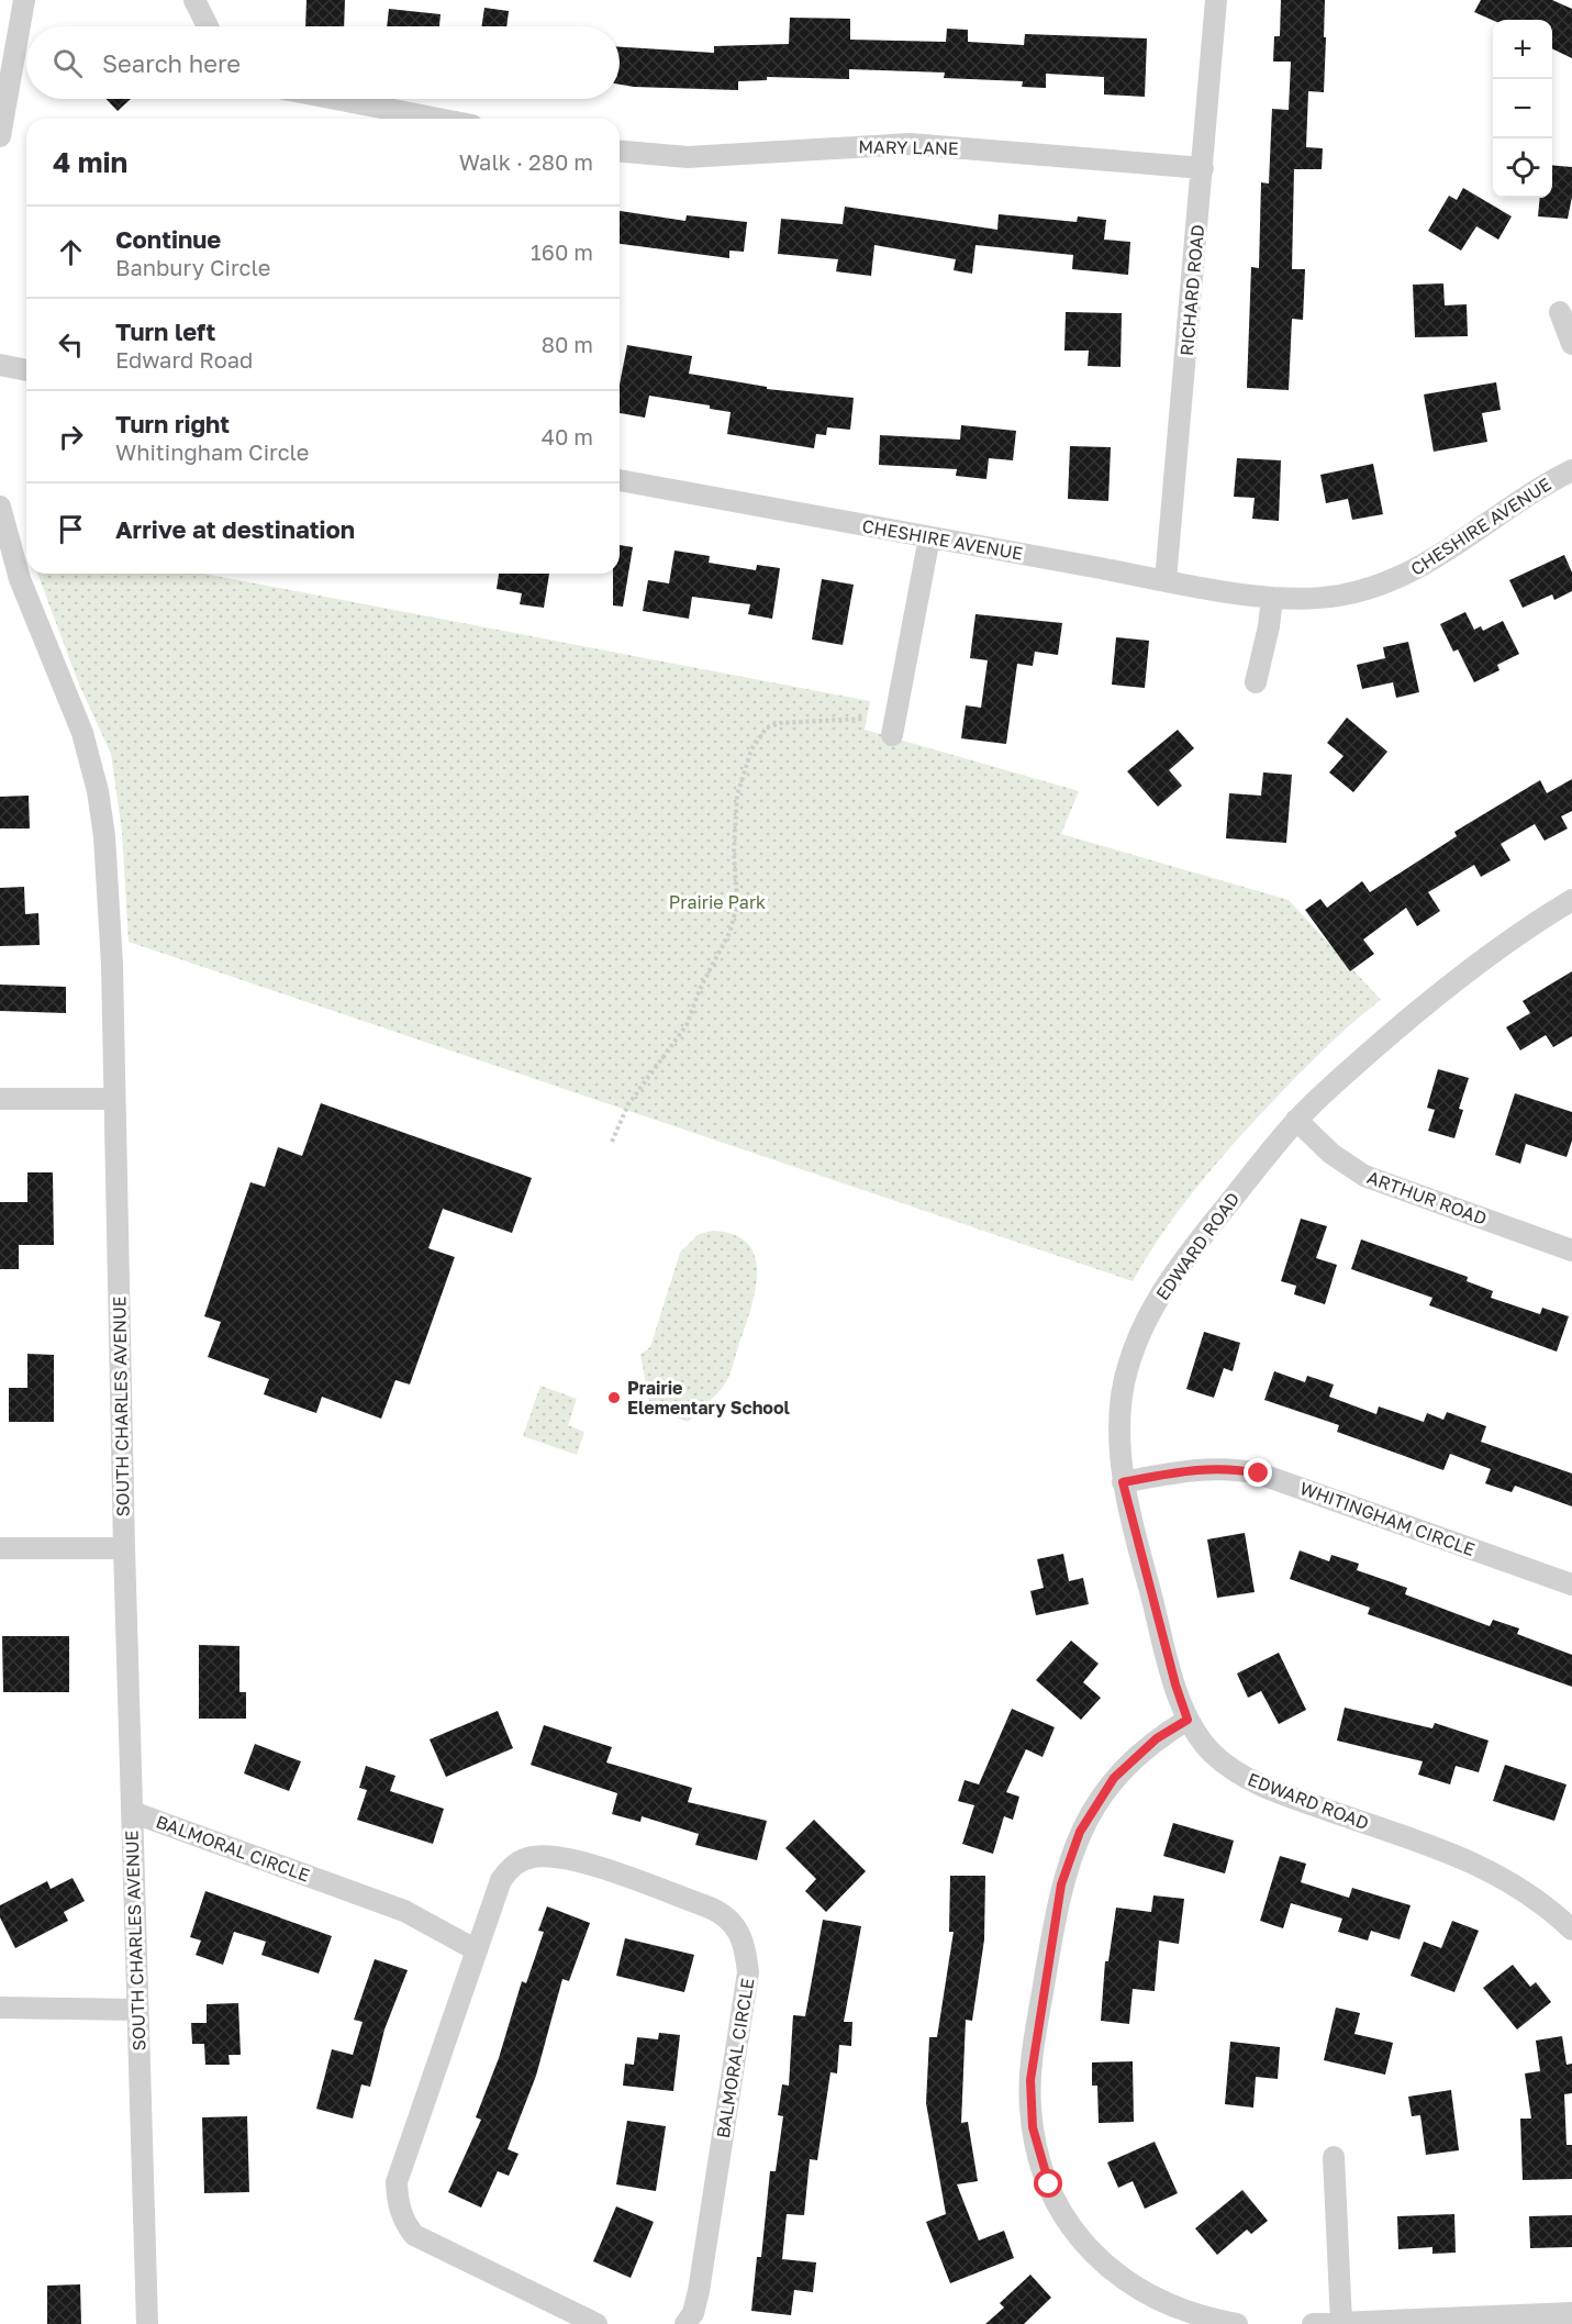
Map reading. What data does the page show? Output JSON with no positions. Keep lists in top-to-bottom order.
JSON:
{
  "streets": {
    "street": [
      "MARY LANE",
      "RICHARD ROAD",
      "CHESHIRE AVENUE",
      "ARTHUR ROAD",
      "EDWARD ROAD",
      "SOUTH CHARLES AVENUE",
      "WHITINGHAM CIRCLE",
      "BALMORAL CIRCLE"
    ]
  },
  "crossings": [
    ["MARY LANE", "RICHARD ROAD"],
    ["RICHARD ROAD", "CHESHIRE AVENUE"],
    ["ARTHUR ROAD", "EDWARD ROAD"],
    ["EDWARD ROAD", "WHITINGHAM CIRCLE"],
    ["SOUTH CHARLES AVENUE", "BALMORAL CIRCLE"]
  ],
  "parks": ["Prairie Park"],
  "places": ["Prairie Elementary School"],
  "page": {
    "map_buttons": ["+", "−"],
    "search": "Search here",
    "heading": ["4 min", "Walk · 280 m"],
    "list": [
      ["Continue", "Banbury Circle", "160 m"],
      ["Turn left", "Edward Road", "80 m"],
      ["Turn right", "Whitingham Circle", "40 m"],
      "Arrive at destination"
    ]
  }
}
